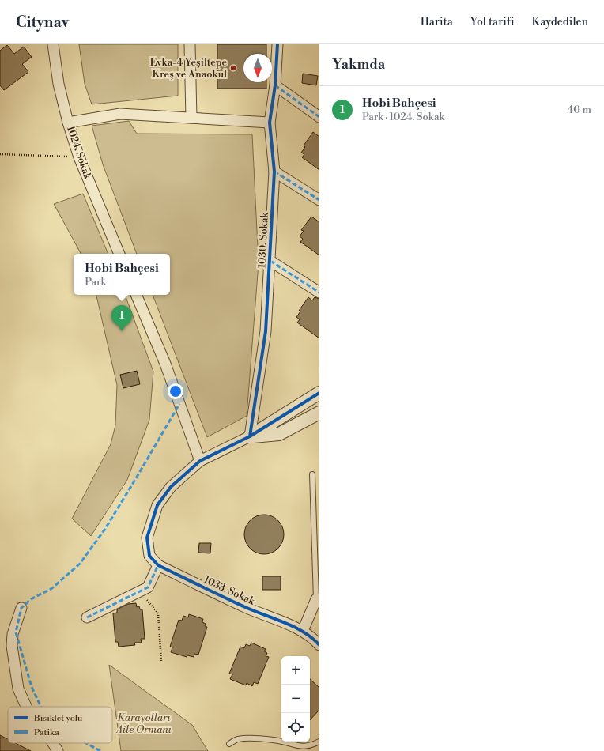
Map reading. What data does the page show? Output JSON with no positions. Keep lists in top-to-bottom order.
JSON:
{
  "streets": {
    "street": ["1024. Sokak", "1030. Sokak", "1033. Sokak"]
  },
  "parks": ["Karayolları Aile Ormanı"],
  "places": ["Evka-4 Yeşiltepe Kreş ve Anaokul"],
  "legend": ["Bisiklet yolu", "Patika"],
  "north": "bottom",
  "page": {
    "header": "Citynav",
    "nav": ["Harita", "Yol tarifi", "Kaydedilen"],
    "heading": "Yakında",
    "list": [
      {
        "mark": "1",
        "name": "Hobi Bahçesi",
        "note": "Park · 1024. Sokak",
        "value": "40 m"
      }
    ],
    "popup": ["Hobi Bahçesi", "Park"],
    "pins": "1",
    "map_buttons": ["+", "−"]
  }
}
